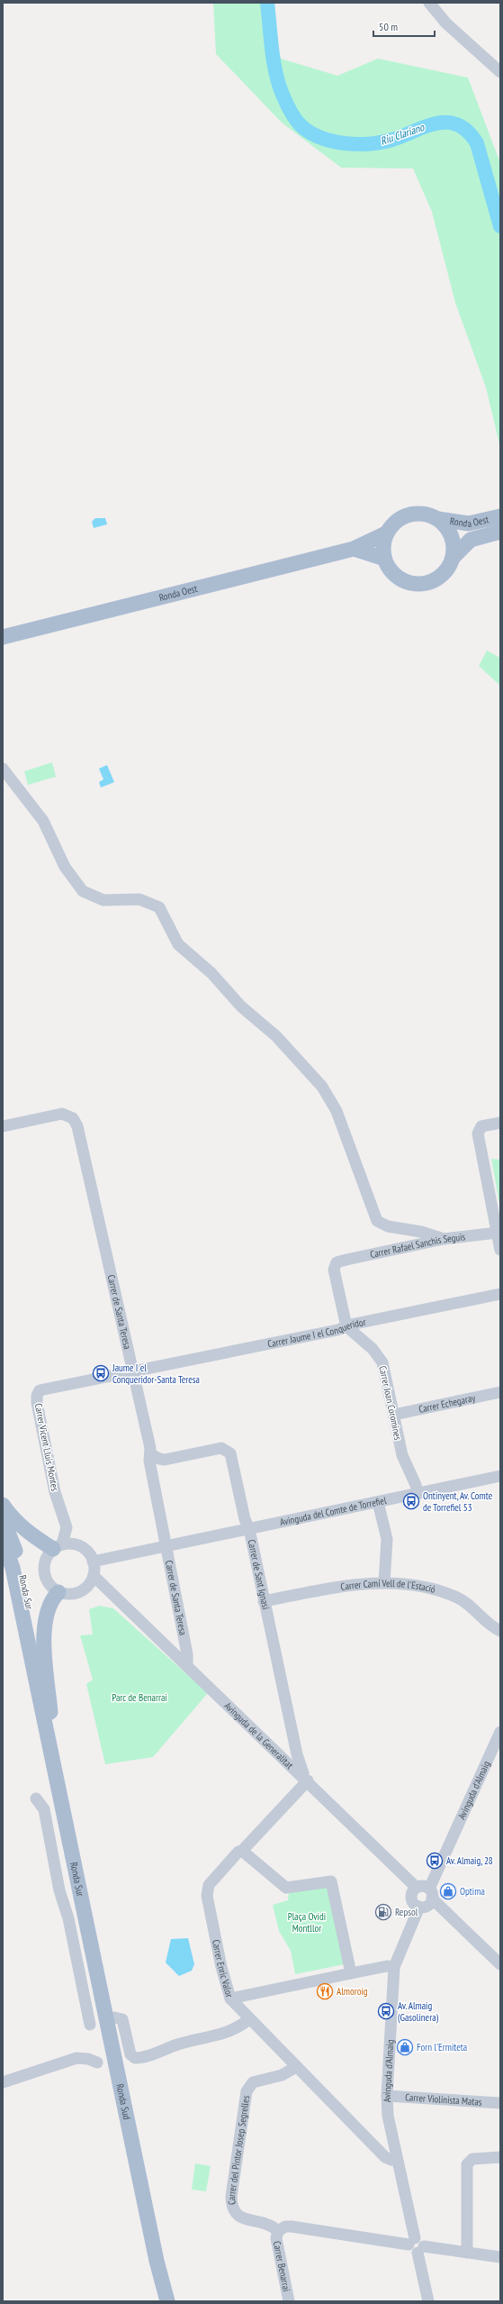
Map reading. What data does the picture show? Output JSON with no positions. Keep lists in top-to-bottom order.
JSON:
{
  "streets": {
    "main road": ["Ronda Oest", "Ronda Sur", "Ronda Sud"],
    "street": [
      "Carrer Rafael Sanchis Seguis",
      "Carrer de Santa Teresa",
      "Carrer Jaume I el Conqueridor",
      "Carrer Joan Coromines",
      "Carrer Echegaray",
      "Carrer Vicent Lluis Montes",
      "Avinguda del Comte de Torrefiel",
      "Carrer de Sant Ignasi",
      "Carrer Camí Vell de l'Estació",
      "Avinguda de la Generalitat",
      "Avinguda d'Almaig",
      "Carrer Enric Valor",
      "Carrer Violinista Matas",
      "Carrer del Pintor Josep Segrelles",
      "Carrer Benarrai"
    ]
  },
  "crossings": [
    ["Carrer Rafael Sanchis Seguis", "Carrer Jaume I el Conqueridor"],
    ["Carrer Rafael Sanchis Seguis", "Carrer Joan Coromines"],
    ["Carrer de Santa Teresa", "Carrer Jaume I el Conqueridor"],
    ["Carrer de Santa Teresa", "Carrer Vicent Lluis Montes"],
    ["Carrer de Santa Teresa", "Avinguda del Comte de Torrefiel"],
    ["Carrer de Santa Teresa", "Carrer de Sant Ignasi"],
    ["Carrer de Santa Teresa", "Avinguda de la Generalitat"],
    ["Carrer Jaume I el Conqueridor", "Carrer Joan Coromines"],
    ["Carrer Jaume I el Conqueridor", "Carrer Vicent Lluis Montes"],
    ["Carrer Joan Coromines", "Carrer Echegaray"],
    ["Carrer Joan Coromines", "Avinguda del Comte de Torrefiel"],
    ["Carrer Vicent Lluis Montes", "Avinguda del Comte de Torrefiel"],
    ["Carrer Vicent Lluis Montes", "Avinguda de la Generalitat"],
    ["Avinguda del Comte de Torrefiel", "Carrer de Sant Ignasi"],
    ["Avinguda del Comte de Torrefiel", "Avinguda de la Generalitat"],
    ["Carrer de Sant Ignasi", "Carrer Camí Vell de l'Estació"],
    ["Carrer de Sant Ignasi", "Avinguda de la Generalitat"],
    ["Carrer de Sant Ignasi", "Carrer Enric Valor"],
    ["Ronda Sur", "Ronda Sud"],
    ["Avinguda de la Generalitat", "Avinguda d'Almaig"],
    ["Avinguda de la Generalitat", "Carrer Enric Valor"],
    ["Avinguda d'Almaig", "Carrer Enric Valor"],
    ["Avinguda d'Almaig", "Carrer Violinista Matas"],
    ["Carrer Enric Valor", "Carrer del Pintor Josep Segrelles"],
    ["Carrer del Pintor Josep Segrelles", "Carrer Benarrai"]
  ],
  "water": ["Riu Clariano"],
  "parks": ["Parc de Benarrai", "Plaça Ovidi Montllor"],
  "places": {
    "bus stop": [
      "Jaume I el Conqueridor-Santa Teresa",
      "Ontinyent, Av. Comte de Torrefiel 53",
      "Av. Almaig, 28",
      "Av. Almaig (Gasolinera)"
    ],
    "shop": ["Optima", "Forn l'Ermiteta"],
    "fuel station": ["Repsol"],
    "restaurant": ["Almoroig"]
  },
  "scale_bar": "50 m"
}
